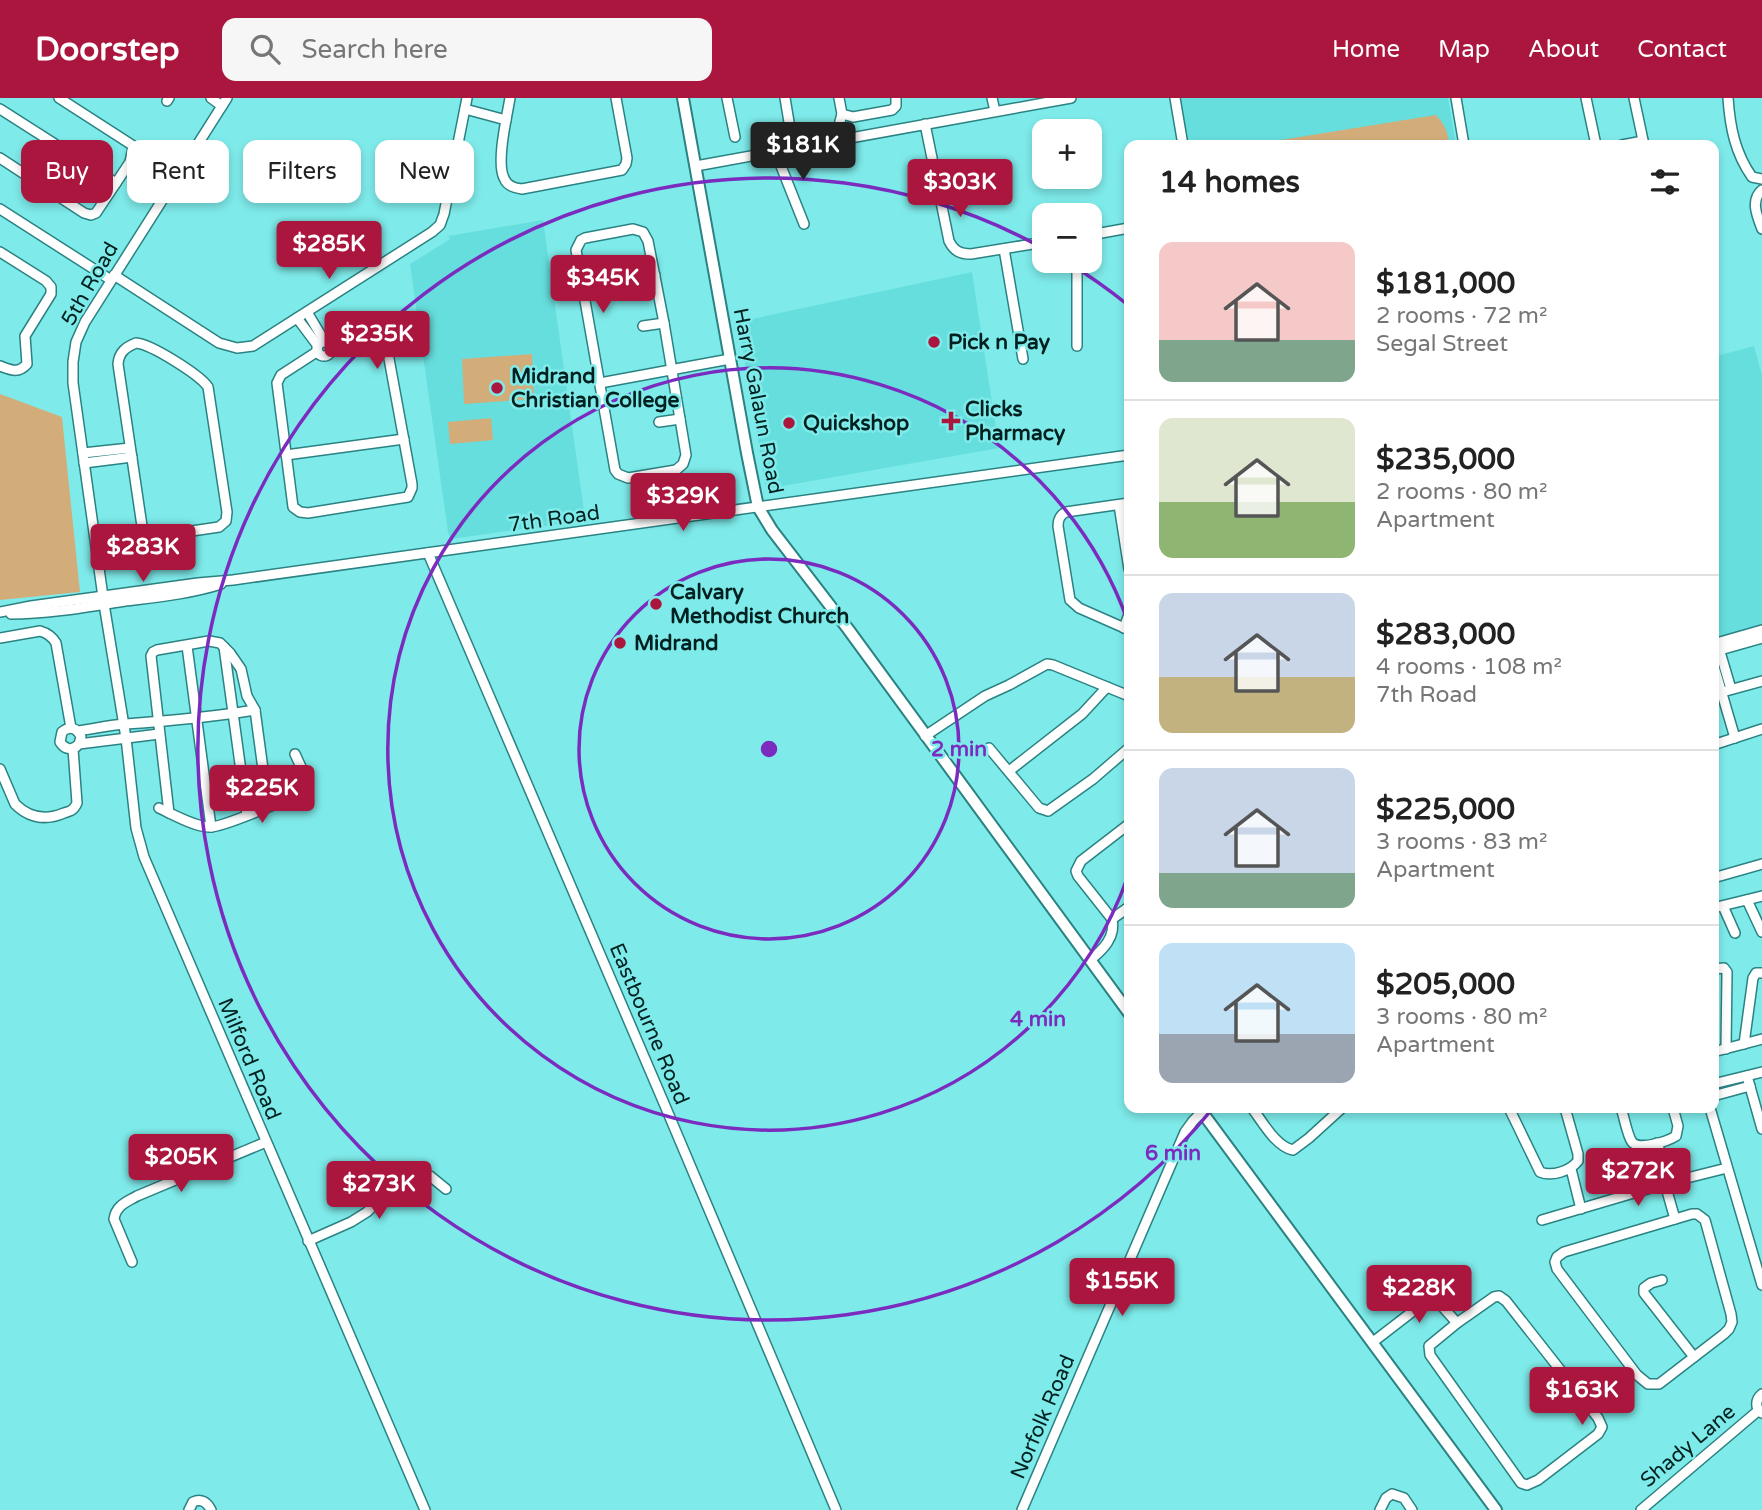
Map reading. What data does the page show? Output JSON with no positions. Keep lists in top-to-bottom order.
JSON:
{
  "streets": {
    "main road": ["Harry Galaun Road"],
    "street": [
      "5th Road",
      "7th Road",
      "Eastbourne Road",
      "Milford Road",
      "Norfolk Road",
      "Shady Lane"
    ]
  },
  "crossings": [
    ["5th Road", "7th Road"],
    ["5th Road", "Milford Road"],
    ["Harry Galaun Road", "7th Road"],
    ["7th Road", "Eastbourne Road"],
    ["7th Road", "Milford Road"]
  ],
  "places": {
    "other": [
      "Pick n Pay",
      "Midrand Christian College",
      "Quickshop",
      "Calvary Methodist Church",
      "Midrand"
    ],
    "health": ["Clicks Pharmacy"]
  },
  "page": {
    "header": "Doorstep",
    "search": "Search here",
    "nav": [
      "Home",
      "Map",
      "About",
      "Contact"
    ],
    "map_buttons": ["+", "−"],
    "price": [
      "$181K",
      "$303K",
      "$285K",
      "$345K",
      "$235K",
      "$329K",
      "$283K",
      "$225K",
      "$205K",
      "$272K",
      "$273K",
      "$155K",
      "$228K",
      "$163K"
    ],
    "chip": [
      "Buy",
      "Rent",
      "Filters",
      "New"
    ],
    "heading": "14 homes",
    "list": [
      {
        "name": "$181,000",
        "note": "2 rooms · 72 m² · Segal Street"
      },
      {
        "name": "$235,000",
        "note": "2 rooms · 80 m² · Apartment"
      },
      {
        "name": "$283,000",
        "note": "4 rooms · 108 m² · 7th Road"
      },
      {
        "name": "$225,000",
        "note": "3 rooms · 83 m² · Apartment"
      },
      {
        "name": "$205,000",
        "note": "3 rooms · 80 m² · Apartment"
      }
    ]
  },
  "rings": ["2 min", "4 min", "6 min"]
}
